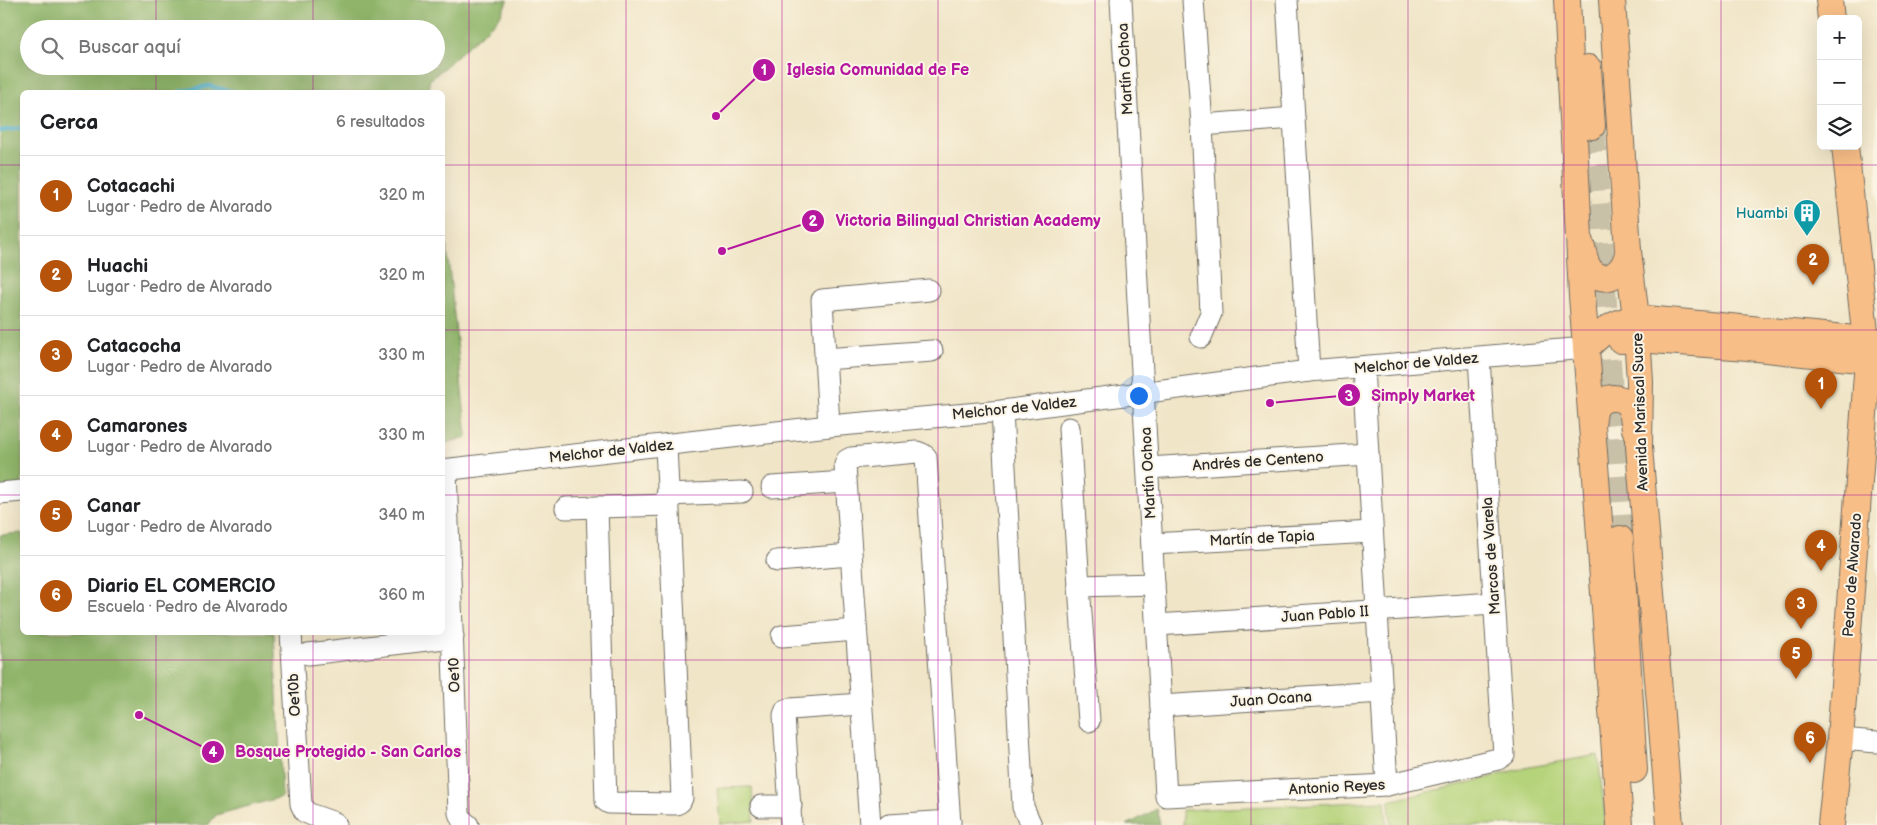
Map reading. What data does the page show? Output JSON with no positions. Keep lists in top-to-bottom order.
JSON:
{
  "streets": {
    "main road": ["Avenida Mariscal Sucre", "Pedro de Alvarado"],
    "street": [
      "Martín Ochoa",
      "Melchor de Valdez",
      "Andrés de Centeno",
      "Martín de Tapia",
      "Marcos de Varela",
      "Juan Pablo II",
      "Oe10",
      "Oe10b",
      "Juan Ocana",
      "Antonio Reyes"
    ]
  },
  "crossings": [
    ["Martín Ochoa", "Melchor de Valdez"],
    ["Martín Ochoa", "Andrés de Centeno"],
    ["Martín Ochoa", "Martín de Tapia"],
    ["Martín Ochoa", "Juan Pablo II"],
    ["Martín Ochoa", "Juan Ocana"],
    ["Martín Ochoa", "Antonio Reyes"],
    ["Melchor de Valdez", "Marcos de Varela"],
    ["Marcos de Varela", "Juan Pablo II"],
    ["Marcos de Varela", "Antonio Reyes"]
  ],
  "places": {
    "other": [
      "Iglesia Comunidad de Fe",
      "Victoria Bilingual Christian Academy",
      "Simply Market",
      "Bosque Protegido - San Carlos"
    ],
    "building": ["Huambi"]
  },
  "page": {
    "map_buttons": ["+", "−"],
    "search": "Buscar aquí",
    "heading": ["Cerca", "6 resultados"],
    "list": [
      {
        "mark": "1",
        "name": "Cotacachi",
        "note": "Lugar · Pedro de Alvarado",
        "value": "320 m"
      },
      {
        "mark": "2",
        "name": "Huachi",
        "note": "Lugar · Pedro de Alvarado",
        "value": "320 m"
      },
      {
        "mark": "3",
        "name": "Catacocha",
        "note": "Lugar · Pedro de Alvarado",
        "value": "330 m"
      },
      {
        "mark": "4",
        "name": "Camarones",
        "note": "Lugar · Pedro de Alvarado",
        "value": "330 m"
      },
      {
        "mark": "5",
        "name": "Canar",
        "note": "Lugar · Pedro de Alvarado",
        "value": "340 m"
      },
      {
        "mark": "6",
        "name": "Diario EL COMERCIO",
        "note": "Escuela · Pedro de Alvarado",
        "value": "360 m"
      }
    ],
    "pins": [
      "2",
      "1",
      "4",
      "3",
      "5",
      "6"
    ]
  }
}
